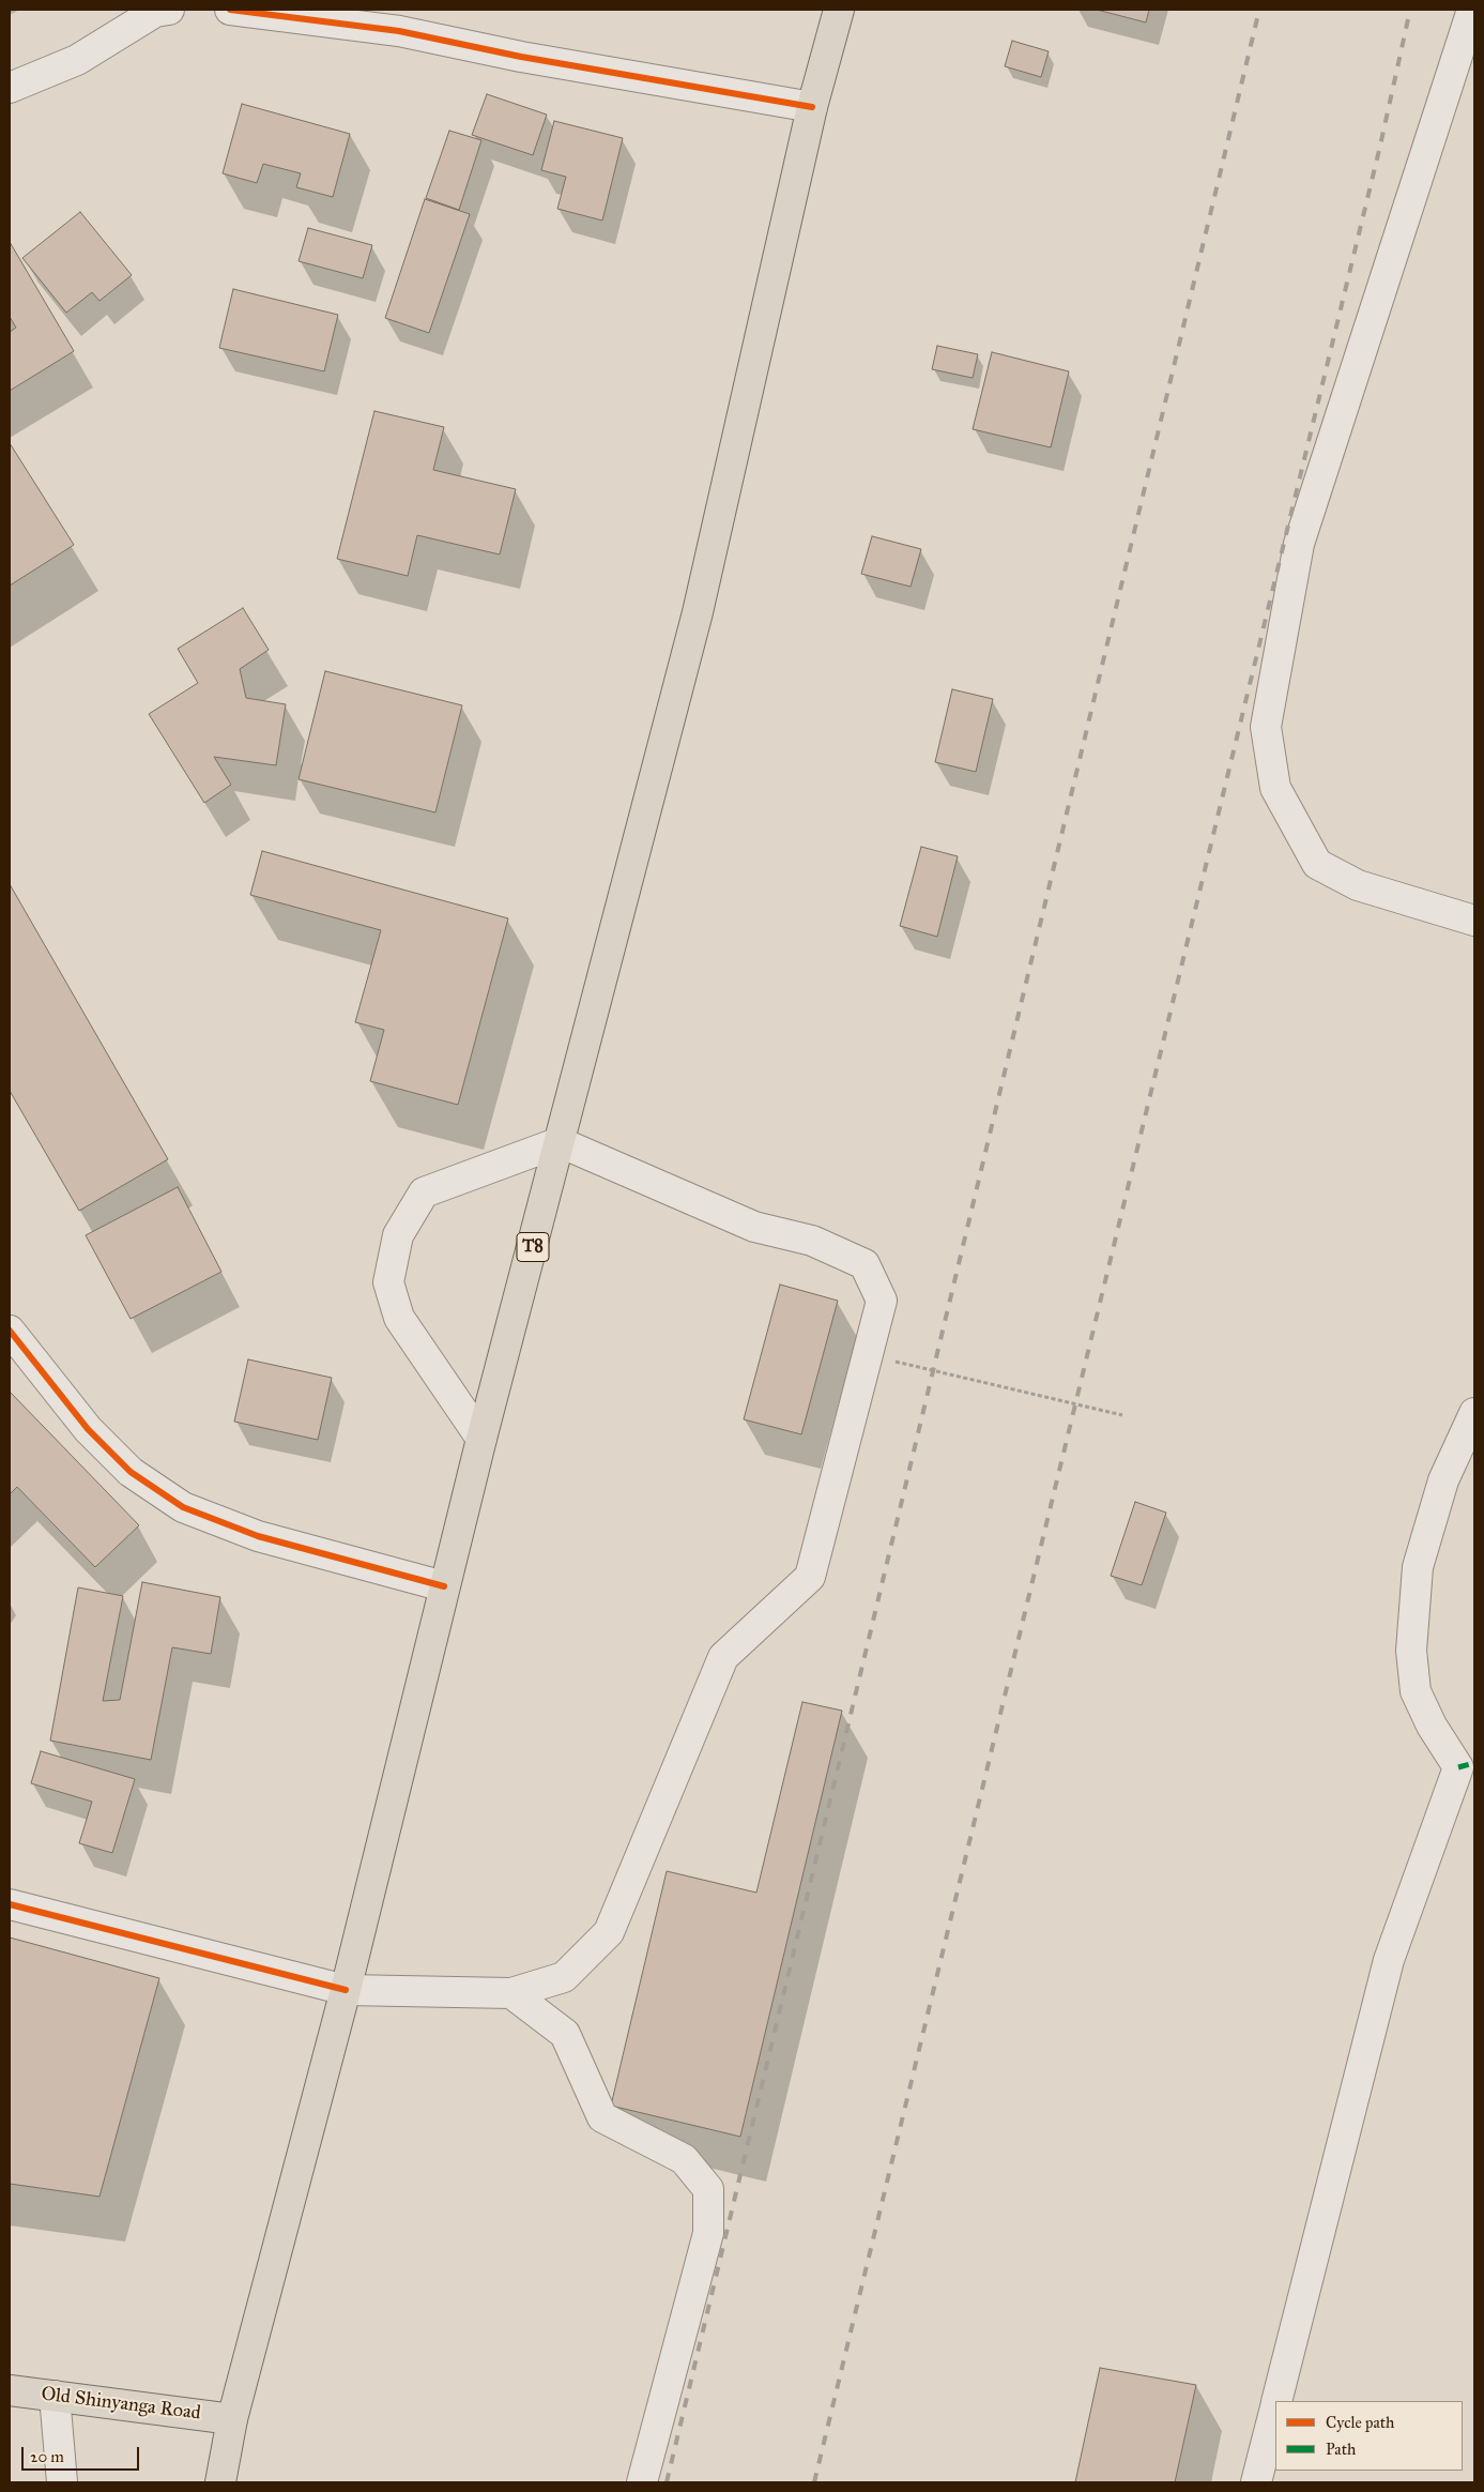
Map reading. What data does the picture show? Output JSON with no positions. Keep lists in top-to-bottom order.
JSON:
{
  "streets": {
    "main road": ["T8", "Old Shinyanga Road"]
  },
  "crossings": [
    ["T8", "Old Shinyanga Road"]
  ],
  "legend": ["Cycle path", "Path"],
  "scale_bar": "20 m"
}
